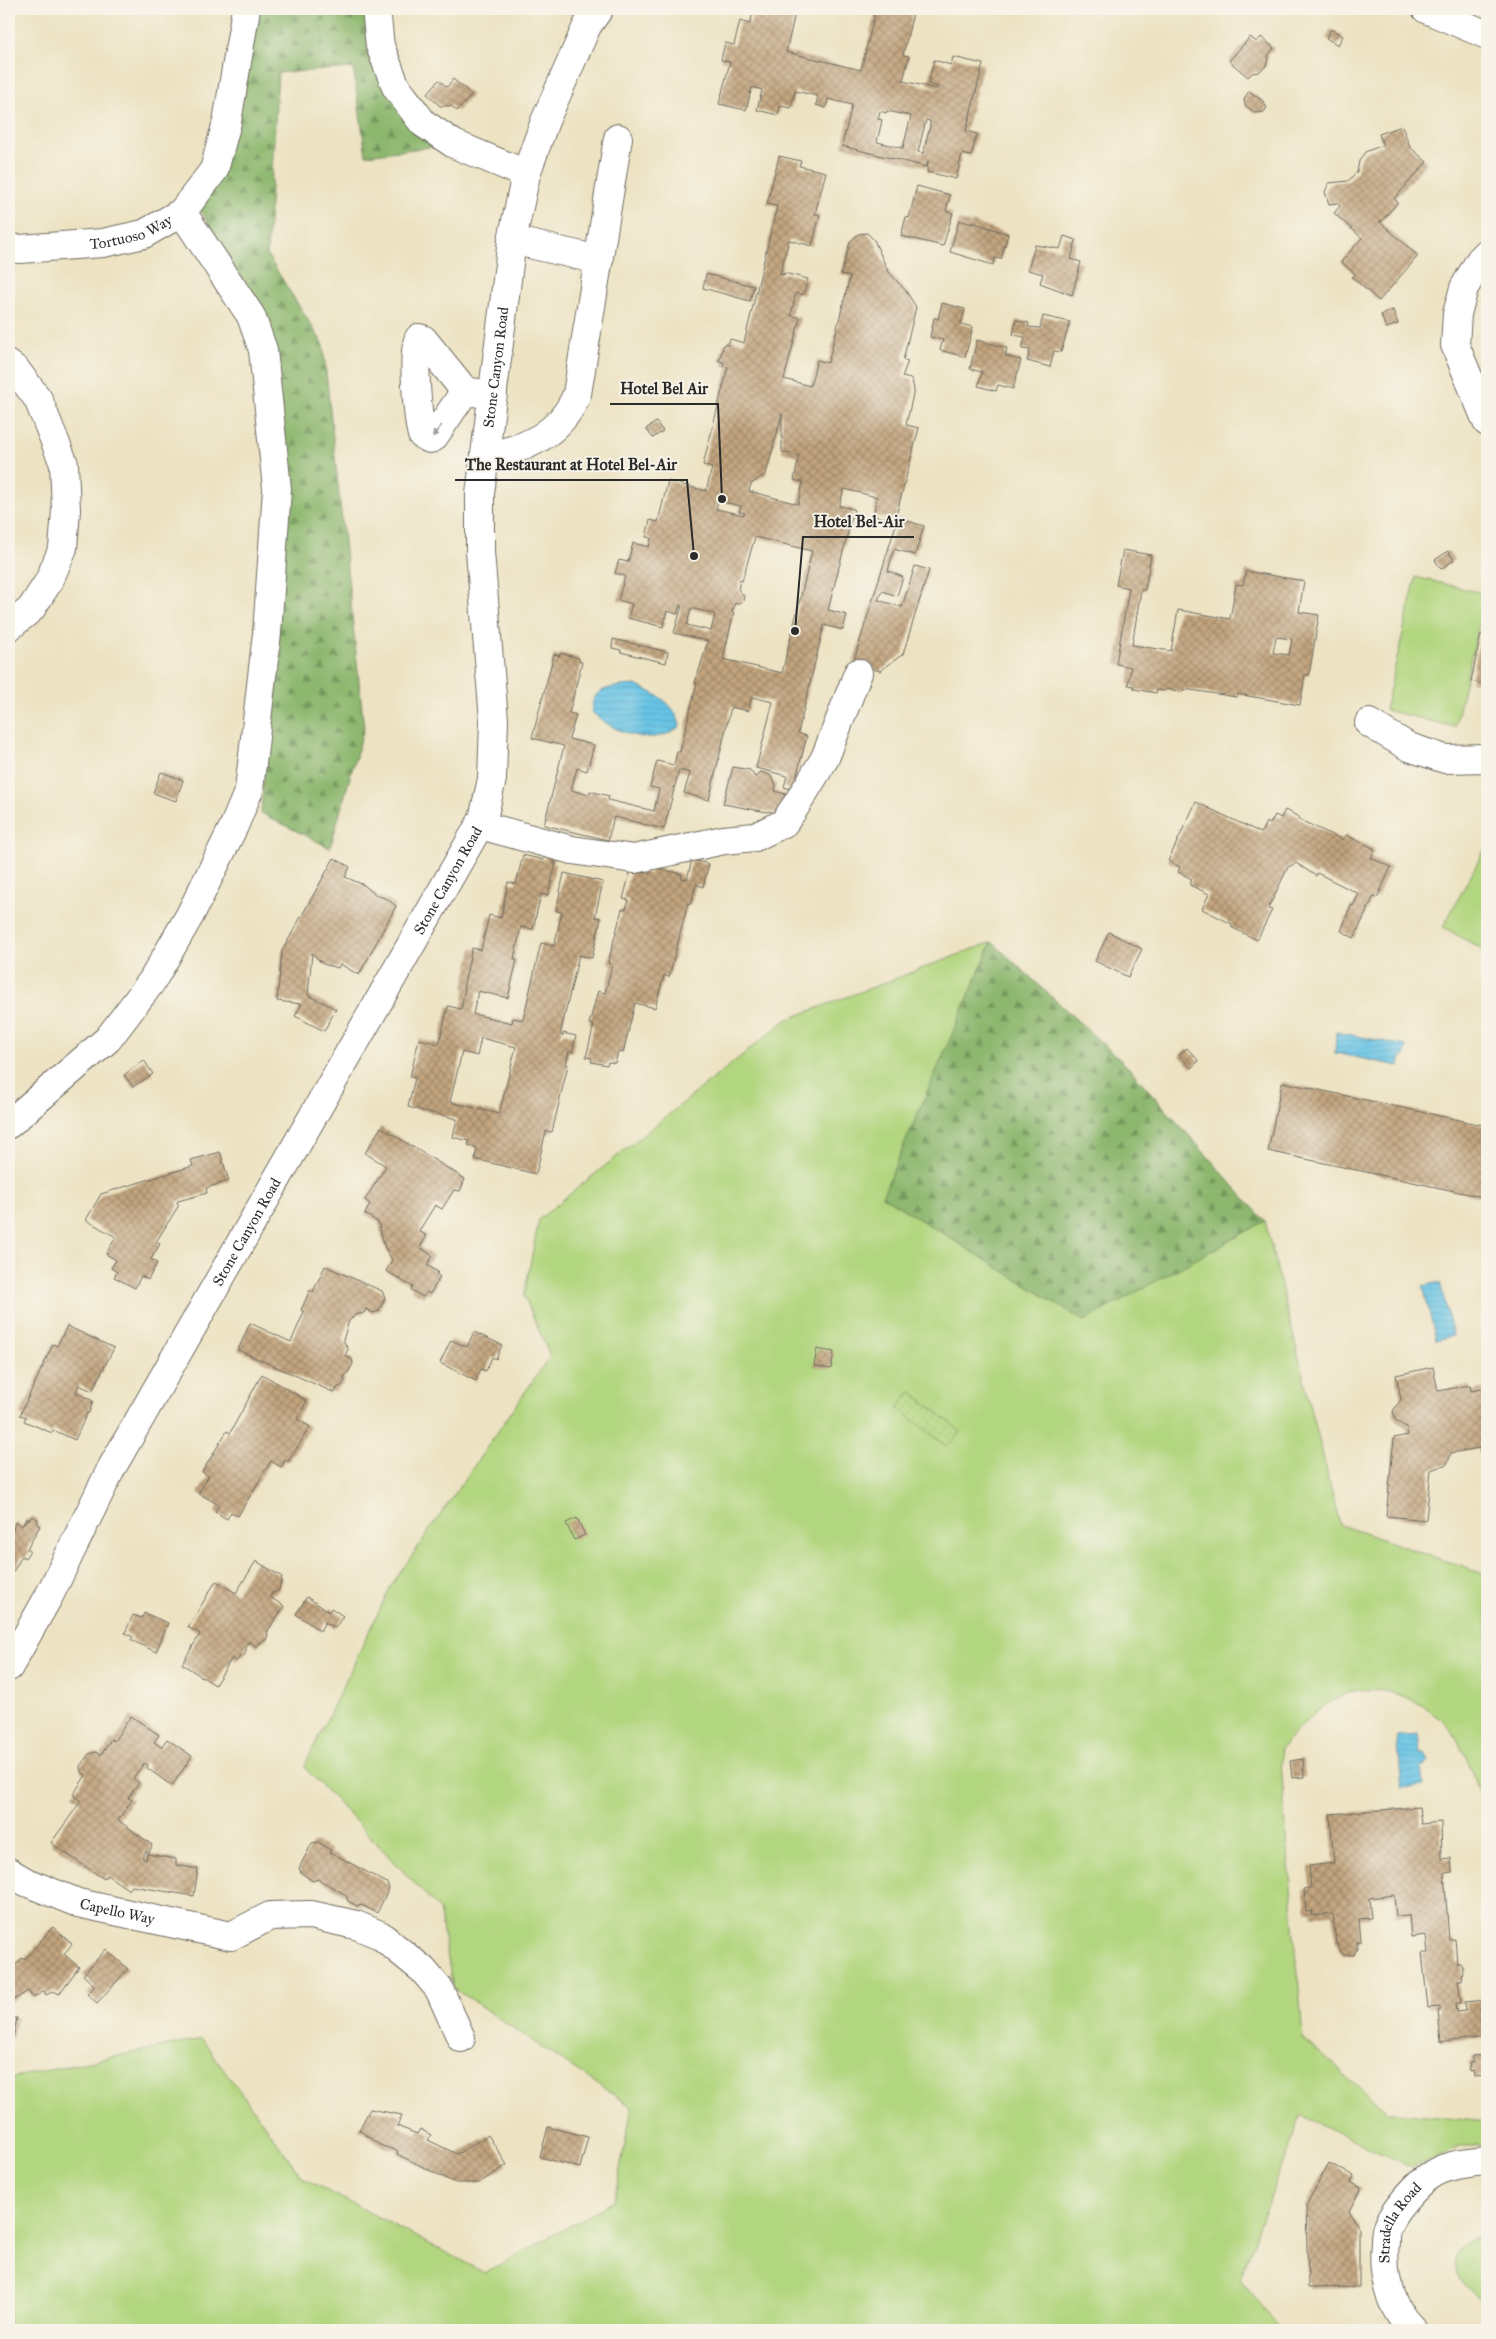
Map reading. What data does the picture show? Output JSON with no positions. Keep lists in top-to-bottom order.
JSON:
{
  "streets": {
    "street": [
      "Tortuoso Way",
      "Stone Canyon Road",
      "Capello Way",
      "Stradella Road"
    ]
  },
  "places": ["Hotel Bel Air", "The Restaurant at Hotel Bel-Air", "Hotel Bel-Air"]
}
